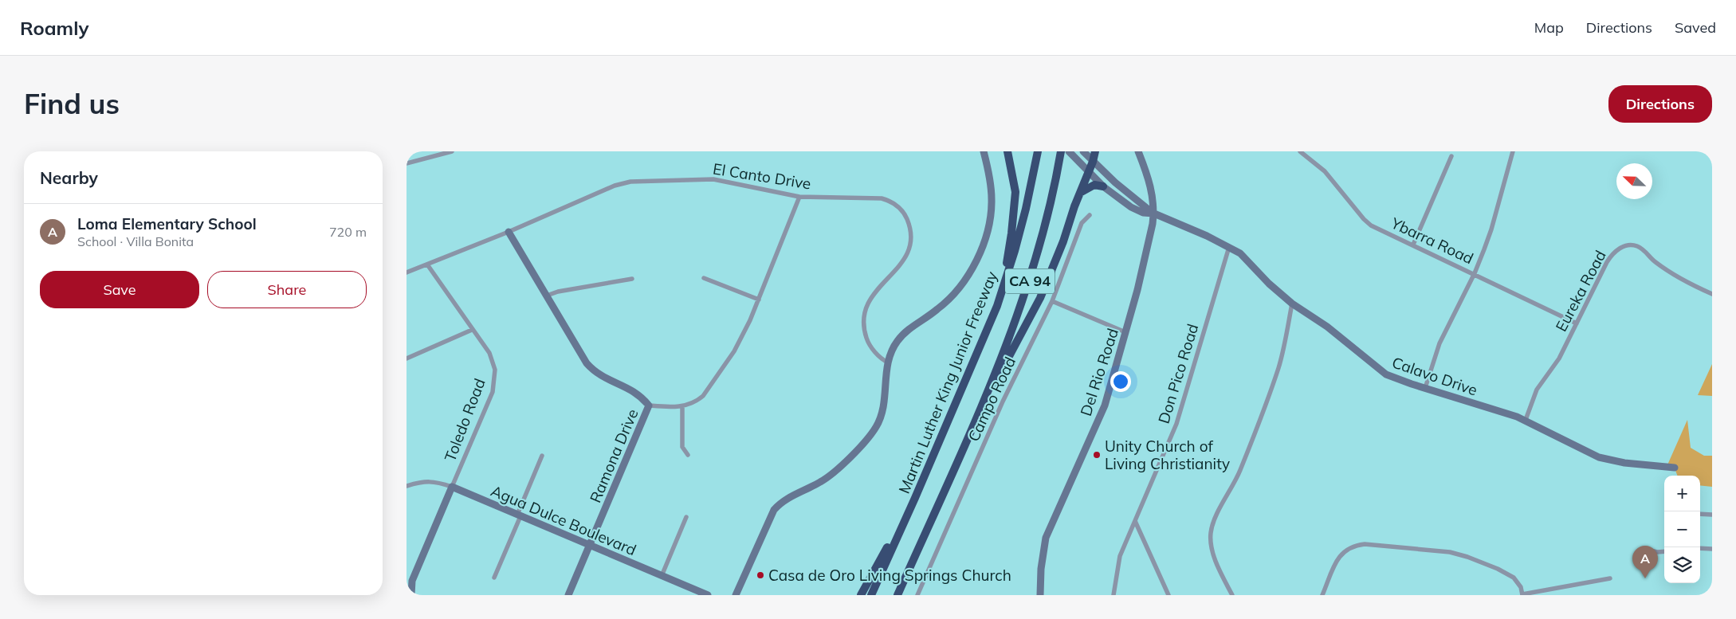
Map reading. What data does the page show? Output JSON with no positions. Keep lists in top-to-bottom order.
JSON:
{
  "streets": {
    "highway": ["CA 94", "Martin Luther King Junior Freeway"],
    "street": [
      "El Canto Drive",
      "Ybarra Road",
      "Eureka Road",
      "Del Rio Road",
      "Don Pico Road",
      "Calavo Drive",
      "Campo Road",
      "Toledo Road",
      "Ramona Drive",
      "Agua Dulce Boulevard"
    ]
  },
  "crossings": [
    ["El Canto Drive", "Toledo Road"],
    ["El Canto Drive", "Ramona Drive"],
    ["Ybarra Road", "Eureka Road"],
    ["Eureka Road", "Calavo Drive"],
    ["Del Rio Road", "Calavo Drive"],
    ["Don Pico Road", "Calavo Drive"],
    ["Toledo Road", "Agua Dulce Boulevard"],
    ["Ramona Drive", "Agua Dulce Boulevard"]
  ],
  "places": ["Unity Church of Living Christianity", "Casa de Oro Living Springs Church"],
  "north": "top left",
  "page": {
    "header": "Roamly",
    "nav": ["Map", "Directions", "Saved"],
    "buttons": [
      "Directions",
      ["Save", "Share"]
    ],
    "title": "Find us",
    "heading": "Nearby",
    "list": [
      {
        "mark": "A",
        "name": "Loma Elementary School",
        "note": "School · Villa Bonita",
        "value": "720 m"
      }
    ],
    "map_buttons": ["+", "−"],
    "pins": "A"
  }
}
